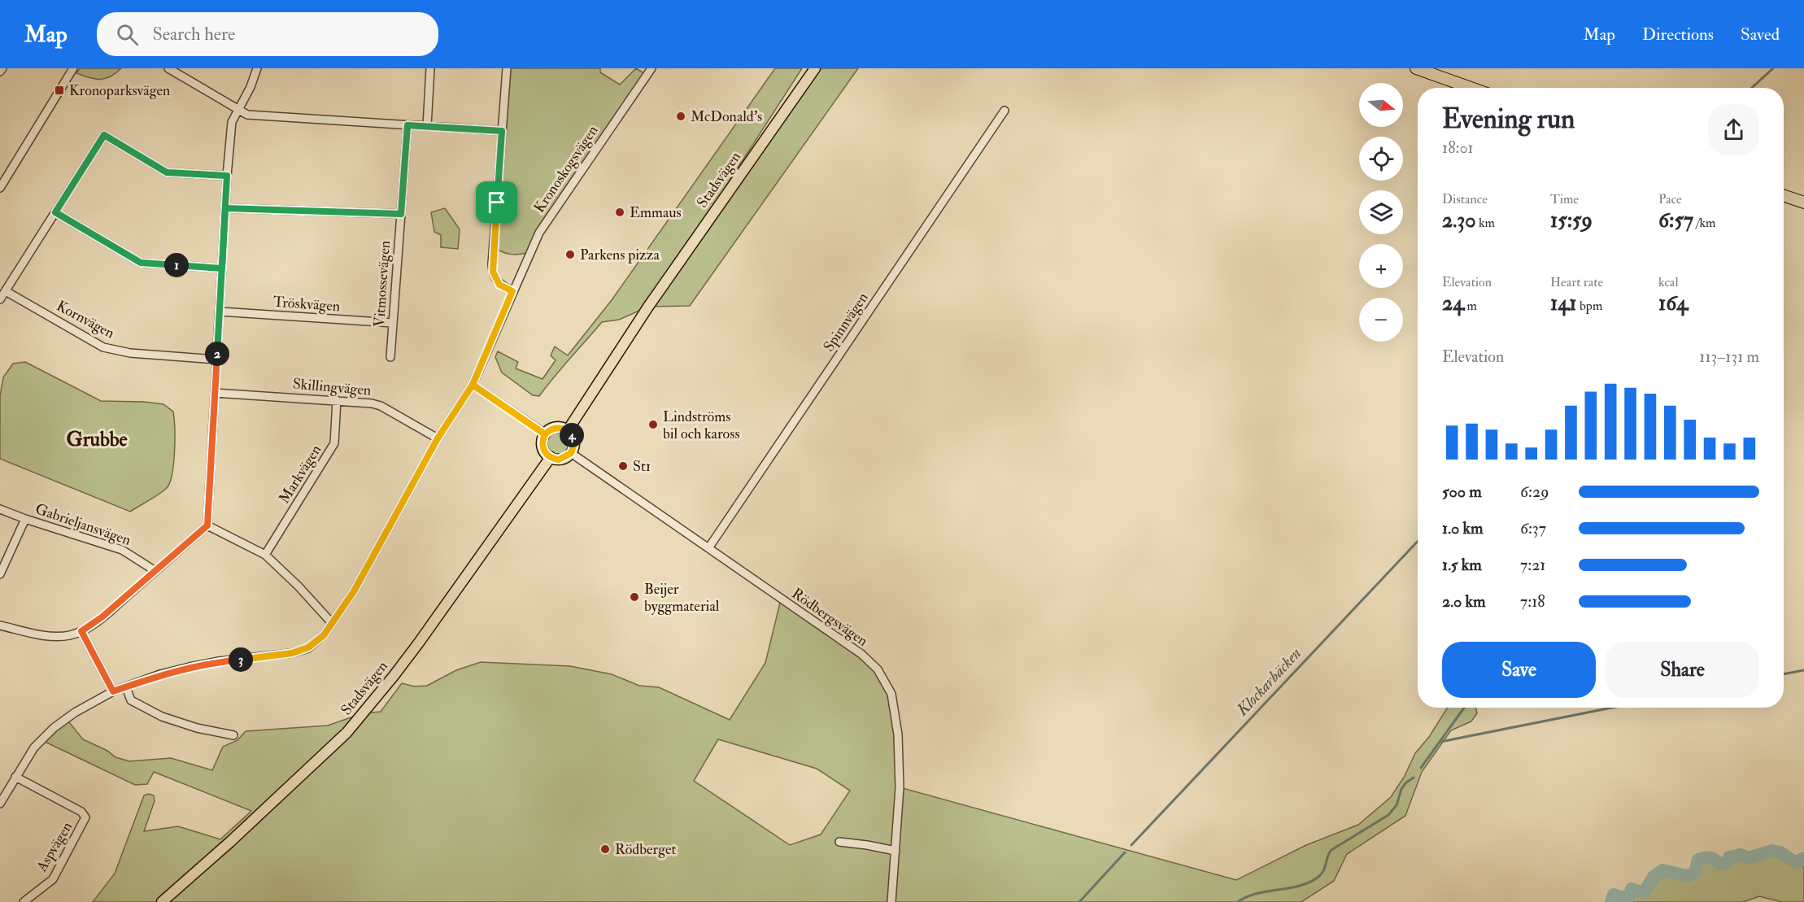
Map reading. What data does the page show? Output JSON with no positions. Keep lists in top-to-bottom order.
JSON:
{
  "streets": {
    "main road": ["Stadsvägen"],
    "street": [
      "Kronoskogsvägen",
      "Vitmossevägen",
      "Tröskvägen",
      "Kornvägen",
      "Spinnvägen",
      "Skillingvägen",
      "Markvägen",
      "Gabrieljansvägen",
      "Rödbergsvägen",
      "Aspvägen"
    ]
  },
  "crossings": [
    ["Kronoskogsvägen", "Skillingvägen"],
    ["Kronoskogsvägen", "Aspvägen"],
    ["Stadsvägen", "Rödbergsvägen"],
    ["Vitmossevägen", "Tröskvägen"],
    ["Spinnvägen", "Rödbergsvägen"],
    ["Skillingvägen", "Markvägen"]
  ],
  "districts": ["Grubbe"],
  "water": ["Klockarbäcken"],
  "places": {
    "transit": ["Kronoparksvägen"],
    "other": [
      "McDonald's",
      "Emmaus",
      "Parkens pizza",
      "Lindströms bil och kaross",
      "St1",
      "Beijer byggmaterial",
      "Rödberget"
    ]
  },
  "north": "right",
  "page": {
    "header": "Map",
    "search": "Search here",
    "nav": ["Map", "Directions", "Saved"],
    "map_buttons": ["+", "−"],
    "heading": ["Evening run", "18:01"],
    "stats": [
      ["Distance", "2.30 km"],
      ["Time", "15:59"],
      ["Pace", "6:57 /km"],
      ["Elevation", "24 m"],
      ["Heart rate", "141 bpm"],
      ["kcal", "164"]
    ],
    "pins": [
      "1",
      "2",
      "4",
      "3"
    ],
    "chart": ["Elevation", "113–131 m"],
    "list": [
      {
        "name": "500 m",
        "note": "6:29"
      },
      {
        "name": "1.0 km",
        "note": "6:37"
      },
      {
        "name": "1.5 km",
        "note": "7:21"
      },
      {
        "name": "2.0 km",
        "note": "7:18"
      }
    ],
    "buttons": ["Save", "Share"]
  }
}
